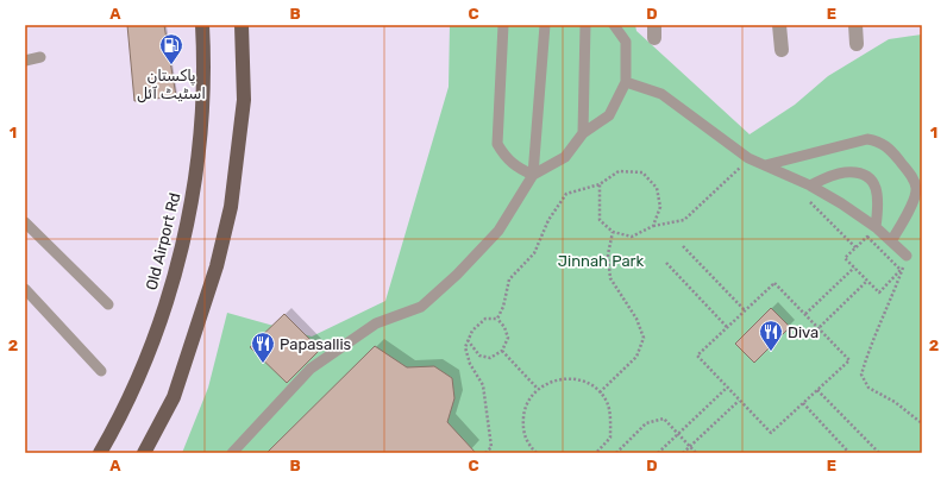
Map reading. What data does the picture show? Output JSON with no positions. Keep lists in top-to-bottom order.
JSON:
{
  "streets": {
    "main road": ["Old Airport Rd"]
  },
  "parks": ["Jinnah Park"],
  "places": {
    "fuel station": ["پاکستان اسٹیٹ آئل"],
    "restaurant": ["Diva", "Papasallis"]
  },
  "grid": {
    "columns": [
      "A",
      "B",
      "C",
      "D",
      "E"
    ],
    "rows": ["1", "2"]
  }
}
